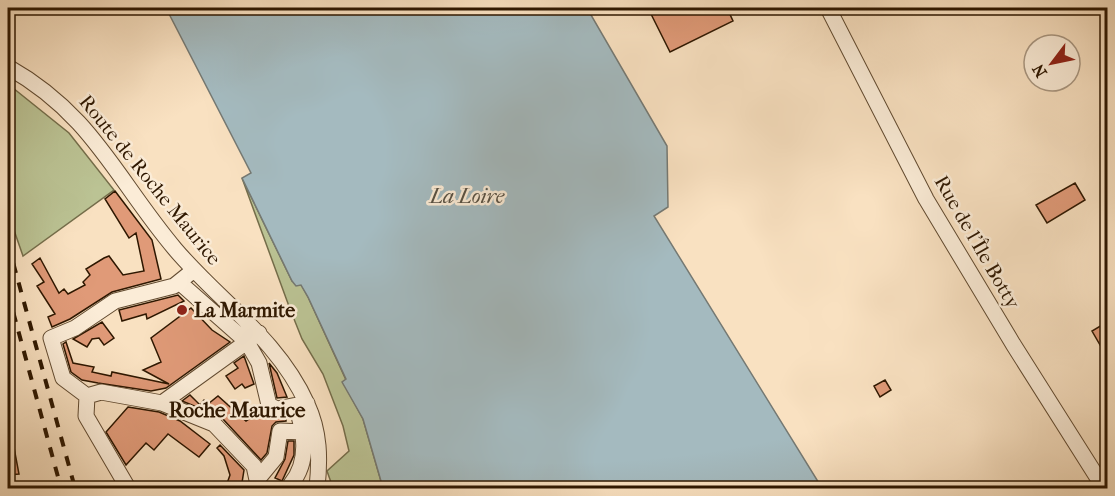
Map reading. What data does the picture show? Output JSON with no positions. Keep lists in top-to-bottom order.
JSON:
{
  "streets": {
    "street": ["Route de Roche Maurice", "Rue de l'Île Botty"]
  },
  "districts": ["Roche Maurice"],
  "water": ["La Loire"],
  "places": ["La Marmite"],
  "north": "bottom left"
}
